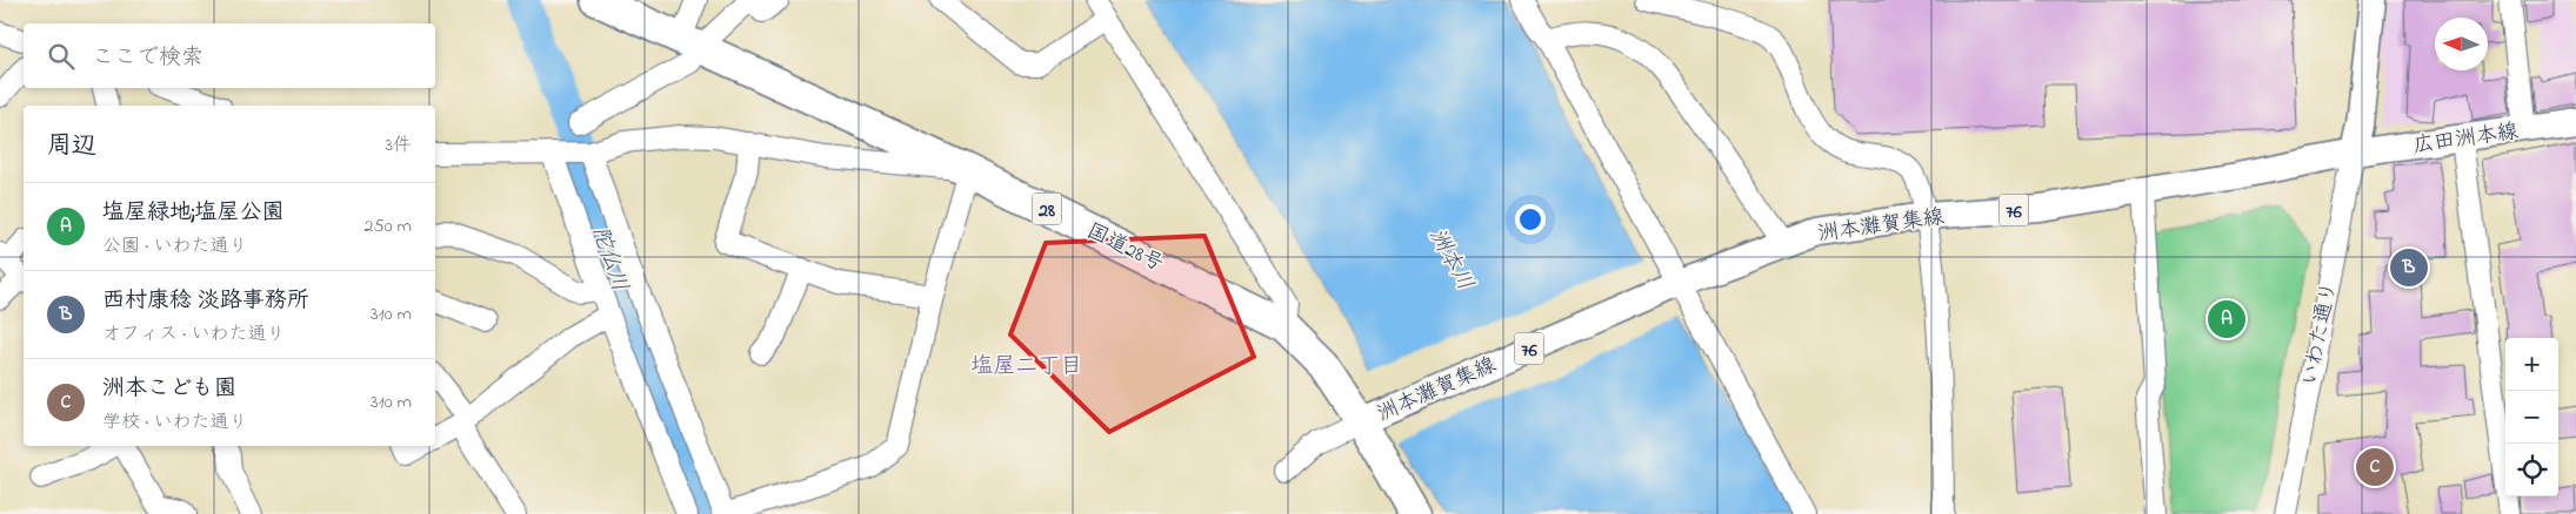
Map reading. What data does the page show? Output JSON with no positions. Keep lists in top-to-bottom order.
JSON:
{
  "streets": {
    "highway": ["28", "国道28号"],
    "main road": ["広田洲本線", "76", "洲本灘賀集線"],
    "street": ["いわた通り"]
  },
  "crossings": [
    ["広田洲本線", "洲本灘賀集線"],
    ["広田洲本線", "いわた通り"],
    ["洲本灘賀集線", "国道28号"],
    ["洲本灘賀集線", "いわた通り"]
  ],
  "districts": ["塩屋二丁目"],
  "water": ["陀仏川", "洲本川"],
  "north": "left",
  "page": {
    "search": "ここで検索",
    "heading": ["周辺", "3件"],
    "list": [
      {
        "mark": "A",
        "name": "塩屋緑地;塩屋公園",
        "note": "公園 · いわた通り",
        "value": "250 m"
      },
      {
        "mark": "B",
        "name": "西村康稔 淡路事務所",
        "note": "オフィス · いわた通り",
        "value": "310 m"
      },
      {
        "mark": "C",
        "name": "洲本こども園",
        "note": "学校 · いわた通り",
        "value": "310 m"
      }
    ],
    "pins": ["B", "A", "C"],
    "map_buttons": ["+", "−"]
  }
}
